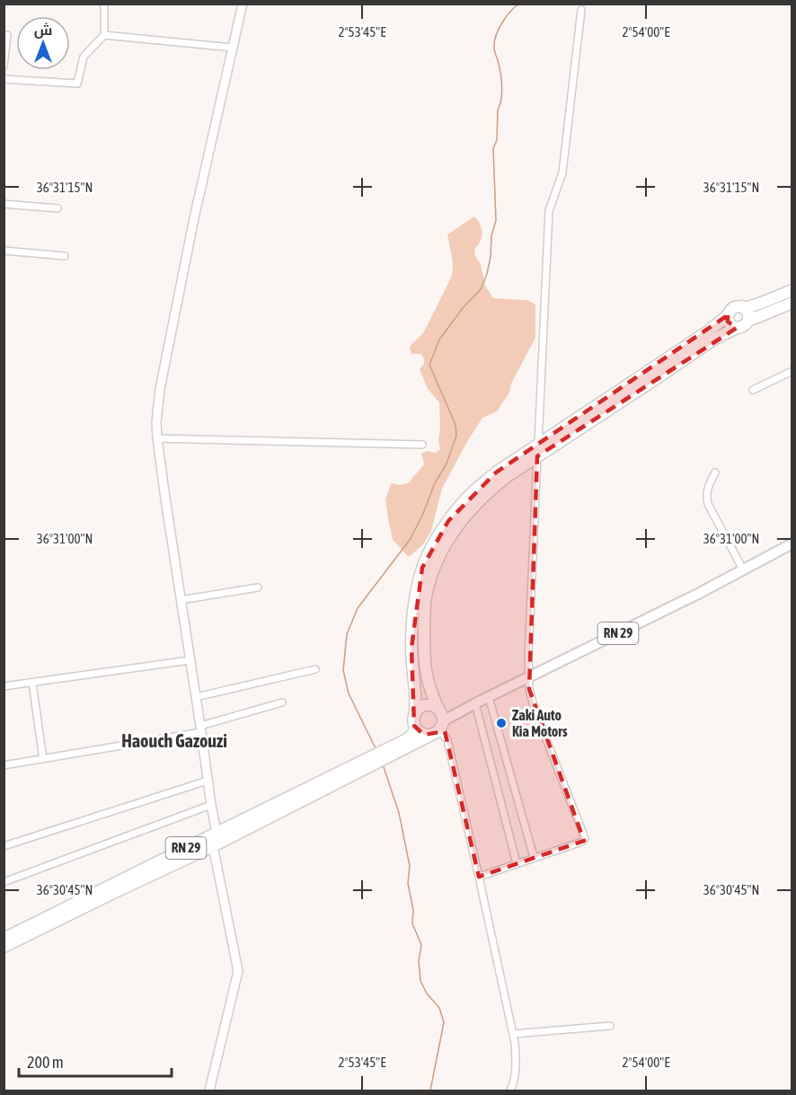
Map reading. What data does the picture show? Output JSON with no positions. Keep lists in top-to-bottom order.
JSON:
{
  "streets": {
    "highway": ["RN 29"]
  },
  "districts": ["Haouch Gazouzi"],
  "places": ["Zaki Auto Kia Motors"],
  "scale_bar": "200 m",
  "north": "top",
  "coordinates": [
    "2°53'45\"E",
    "2°54'00\"E",
    "36°31'15\"N",
    "36°31'00\"N",
    "36°30'45\"N"
  ]
}
